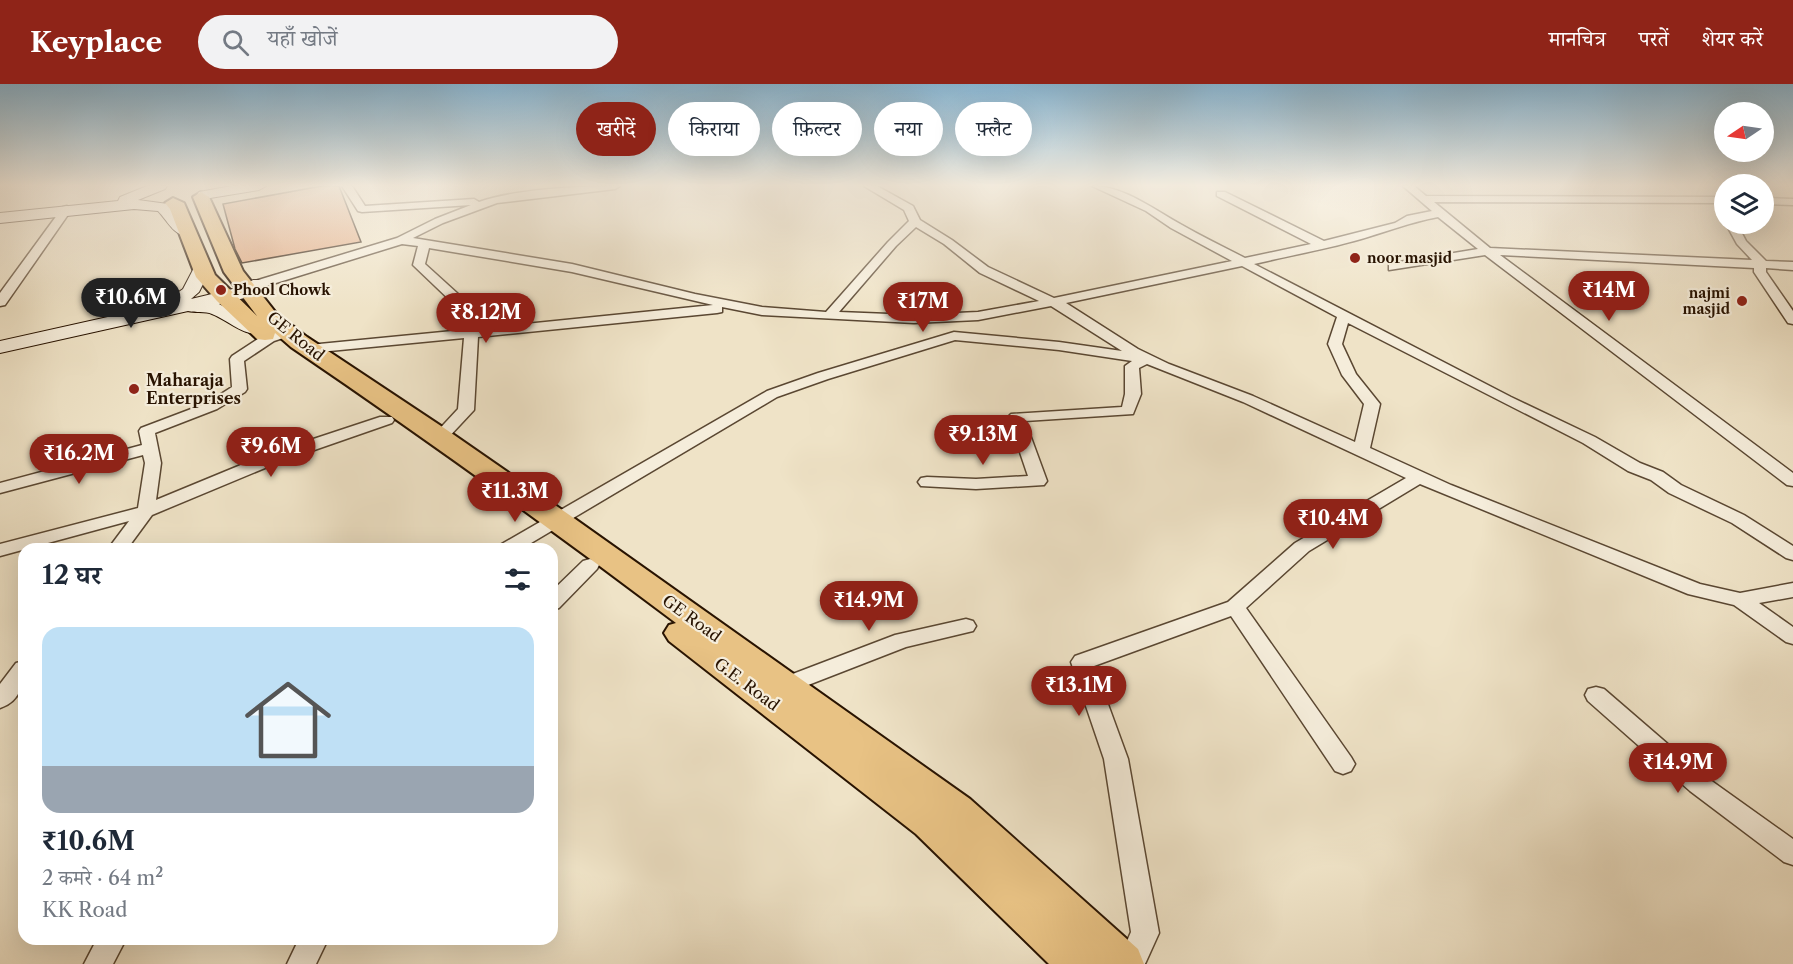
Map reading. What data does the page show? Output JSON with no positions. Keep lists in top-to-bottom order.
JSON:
{
  "streets": {
    "main road": ["GE Road", "G.E. Road"]
  },
  "crossings": [
    ["GE Road", "G.E. Road"]
  ],
  "places": [
    "noor masjid",
    "Phool Chowk",
    "najmi masjid",
    "Maharaja Enterprises"
  ],
  "north": "left",
  "page": {
    "header": "Keyplace",
    "search": "यहाँ खोजें",
    "nav": ["मानचित्र", "परतें", "शेयर करें"],
    "chip": [
      "खरीदें",
      "किराया",
      "फ़िल्टर",
      "नया",
      "फ़्लैट"
    ],
    "price": [
      "₹14M",
      "₹10.6M",
      "₹17M",
      "₹8.12M",
      "₹9.13M",
      "₹9.6M",
      "₹16.2M",
      "₹11.3M",
      "₹10.4M",
      "₹14.9M",
      "₹13.1M",
      "₹14.9M"
    ],
    "heading": "12 घर",
    "list": [
      {
        "name": "₹10.6M",
        "note": "2 कमरे · 64 m² · KK Road"
      }
    ]
  }
}
